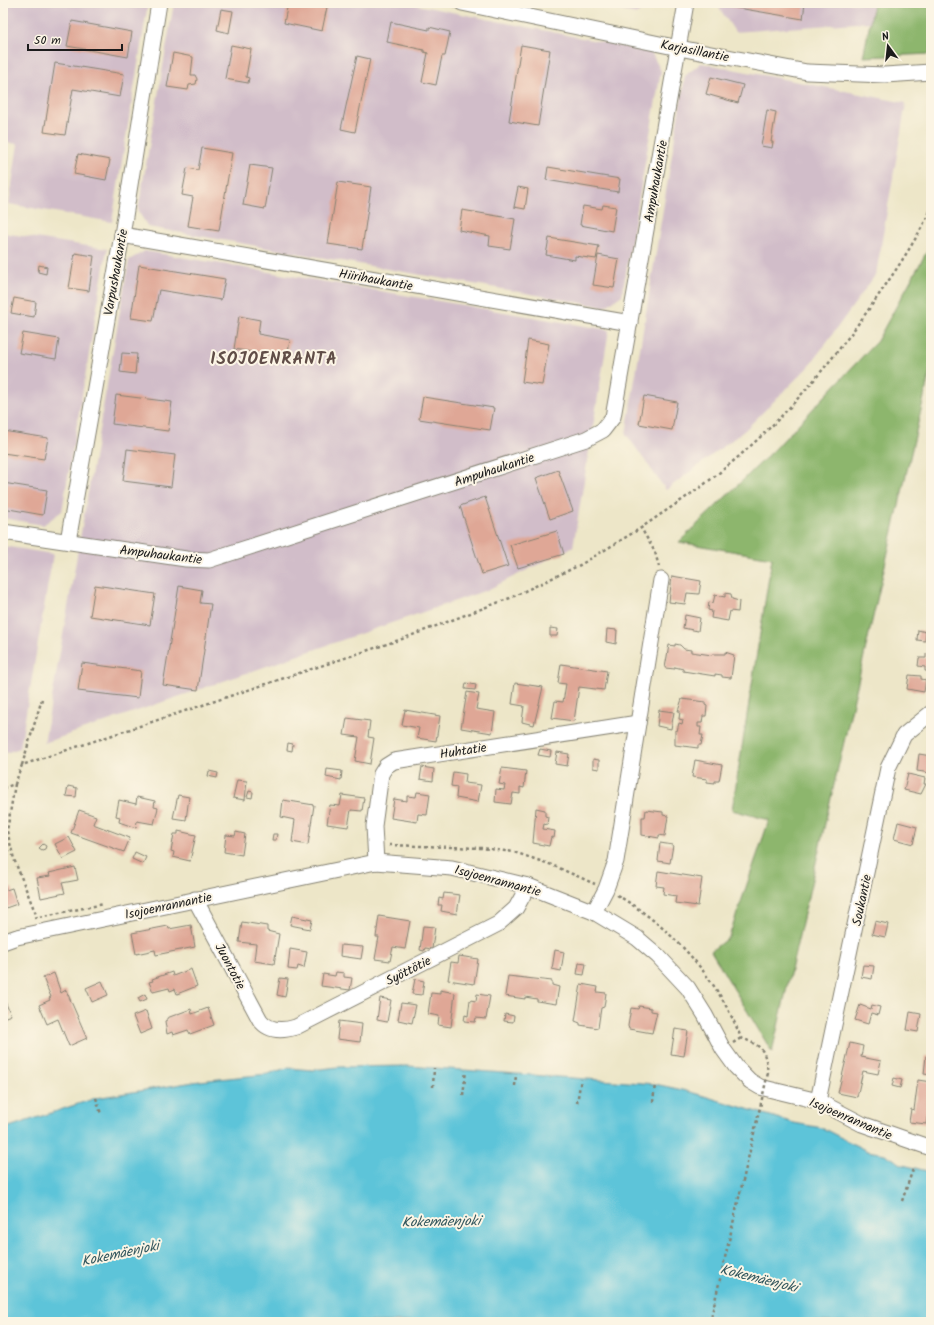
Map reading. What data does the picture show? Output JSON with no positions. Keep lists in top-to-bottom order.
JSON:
{
  "streets": {
    "street": [
      "Karjasillantie",
      "Ampuhaukantie",
      "Varpushaukantie",
      "Hiirihaukantie",
      "Huhtatie",
      "Isojoenrannantie",
      "Soukantie",
      "Juontotie",
      "Syöttötie"
    ]
  },
  "crossings": [
    ["Karjasillantie", "Ampuhaukantie"],
    ["Ampuhaukantie", "Varpushaukantie"],
    ["Ampuhaukantie", "Hiirihaukantie"],
    ["Varpushaukantie", "Hiirihaukantie"],
    ["Huhtatie", "Isojoenrannantie"],
    ["Isojoenrannantie", "Soukantie"],
    ["Isojoenrannantie", "Juontotie"],
    ["Isojoenrannantie", "Syöttötie"],
    ["Juontotie", "Syöttötie"]
  ],
  "districts": ["ISOJOENRANTA"],
  "water": ["Kokemäenjoki"],
  "scale_bar": "50 m",
  "north": "top"
}
